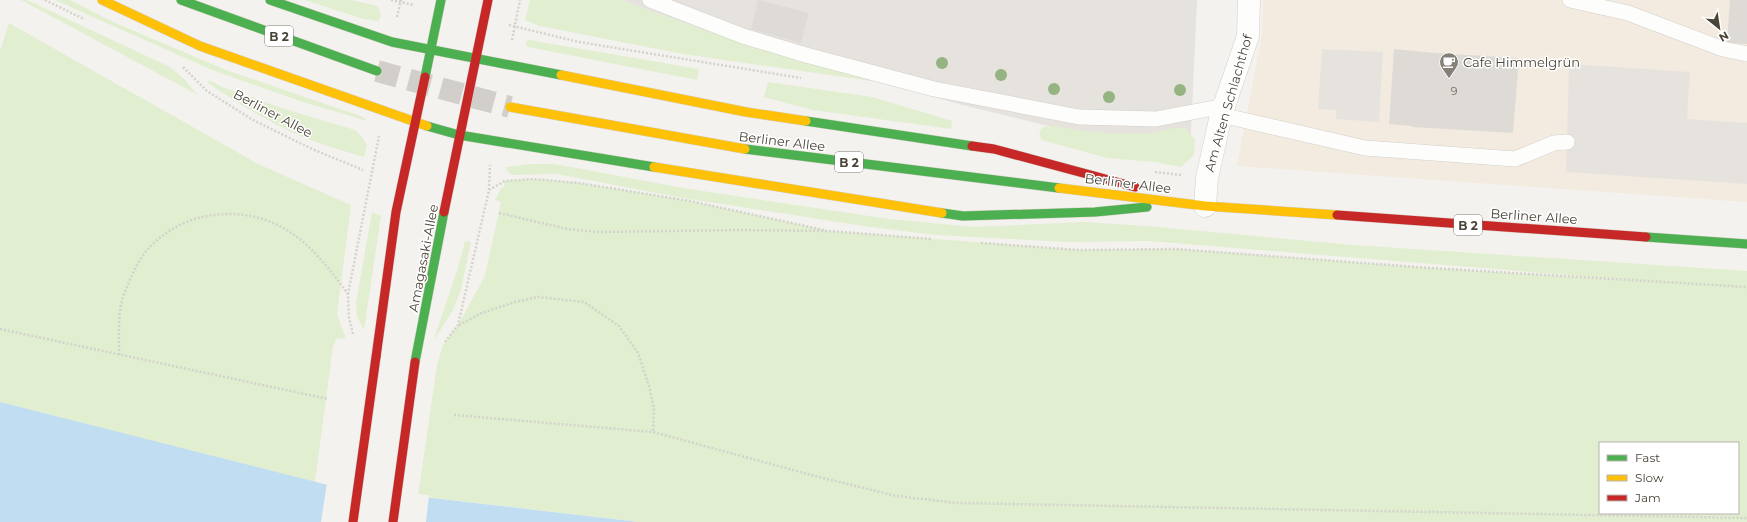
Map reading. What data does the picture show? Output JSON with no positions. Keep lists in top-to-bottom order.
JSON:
{
  "streets": {
    "main road": ["B 2", "Berliner Allee", "Amagasaki-Allee"],
    "street": ["Am Alten Schlachthof"]
  },
  "crossings": [
    ["Am Alten Schlachthof", "Berliner Allee"]
  ],
  "places": {
    "cafe": ["Cafe Himmelgrün"]
  },
  "house_numbers": ["9"],
  "legend": ["Fast", "Slow", "Jam"],
  "north": "bottom right"
}
